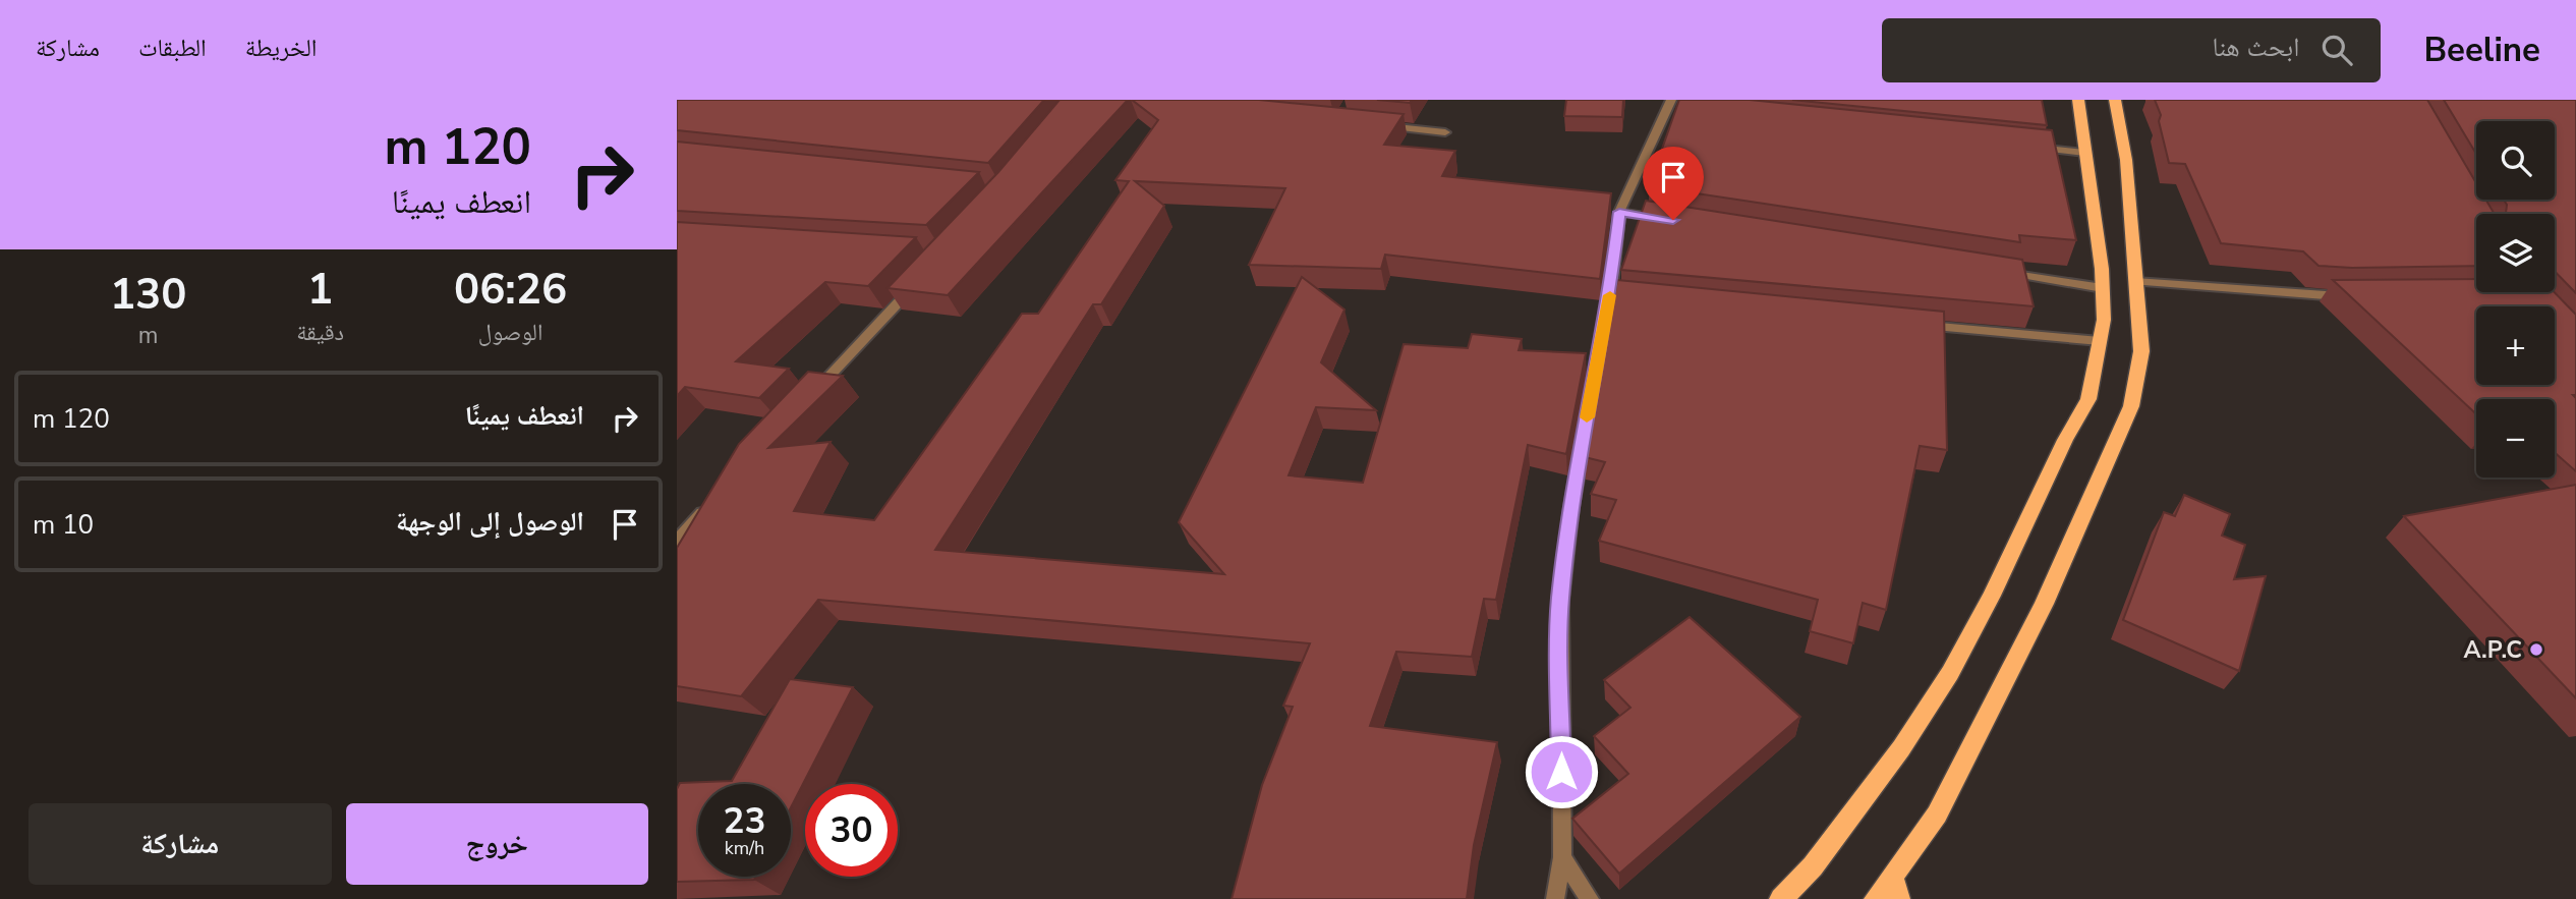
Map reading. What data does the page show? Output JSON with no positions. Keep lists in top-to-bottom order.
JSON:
{
  "places": ["A.P.C"],
  "page": {
    "header": "Beeline",
    "search": "ابحث هنا",
    "nav": ["الخريطة", "الطبقات", "مشاركة"],
    "turn": ["120 m", "انعطف يمينًا"],
    "map_buttons": ["+", "−"],
    "eta": [
      "06:26",
      "الوصول",
      "1",
      "دقيقة",
      "130",
      "m"
    ],
    "list": [
      {
        "name": "انعطف يمينًا",
        "value": "120 m"
      },
      {
        "name": "الوصول إلى الوجهة",
        "value": "10 m"
      }
    ],
    "speed": "23 km/h",
    "limit": "30",
    "buttons": ["خروج", "مشاركة"]
  }
}
